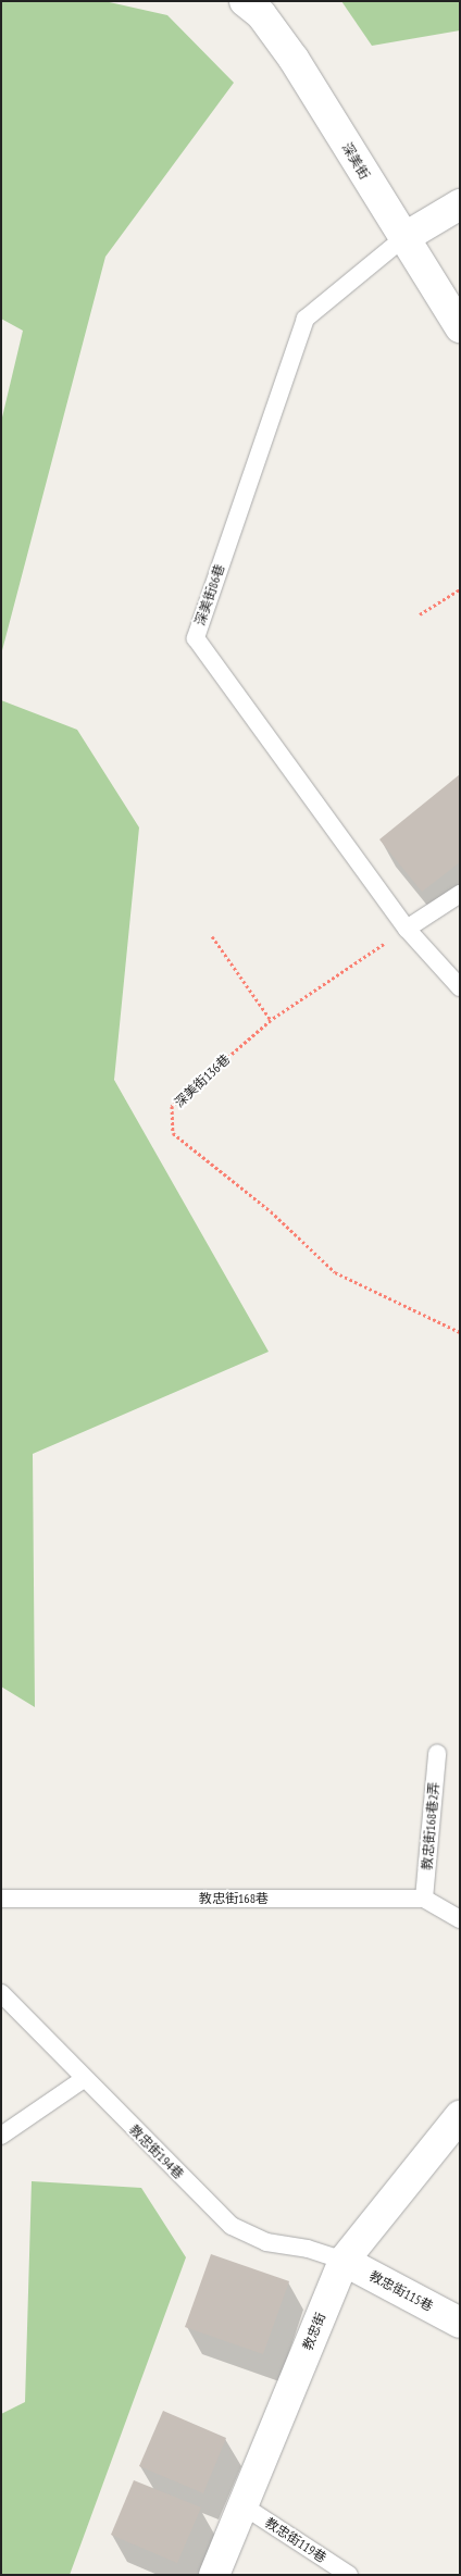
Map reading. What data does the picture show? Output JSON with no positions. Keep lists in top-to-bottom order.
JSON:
{
  "streets": {
    "street": ["深美街", "教忠街115巷", "教忠街"],
    "lane": [
      "深美街86巷",
      "教忠街168巷2弄",
      "教忠街168巷",
      "教忠街194巷",
      "教忠街119巷"
    ],
    "path": ["深美街136巷"]
  },
  "crossings": [
    ["深美街", "深美街86巷"],
    ["深美街86巷", "深美街136巷"],
    ["教忠街168巷2弄", "教忠街168巷"],
    ["教忠街194巷", "教忠街115巷"],
    ["教忠街194巷", "教忠街"],
    ["教忠街115巷", "教忠街"],
    ["教忠街", "教忠街119巷"]
  ]
}
